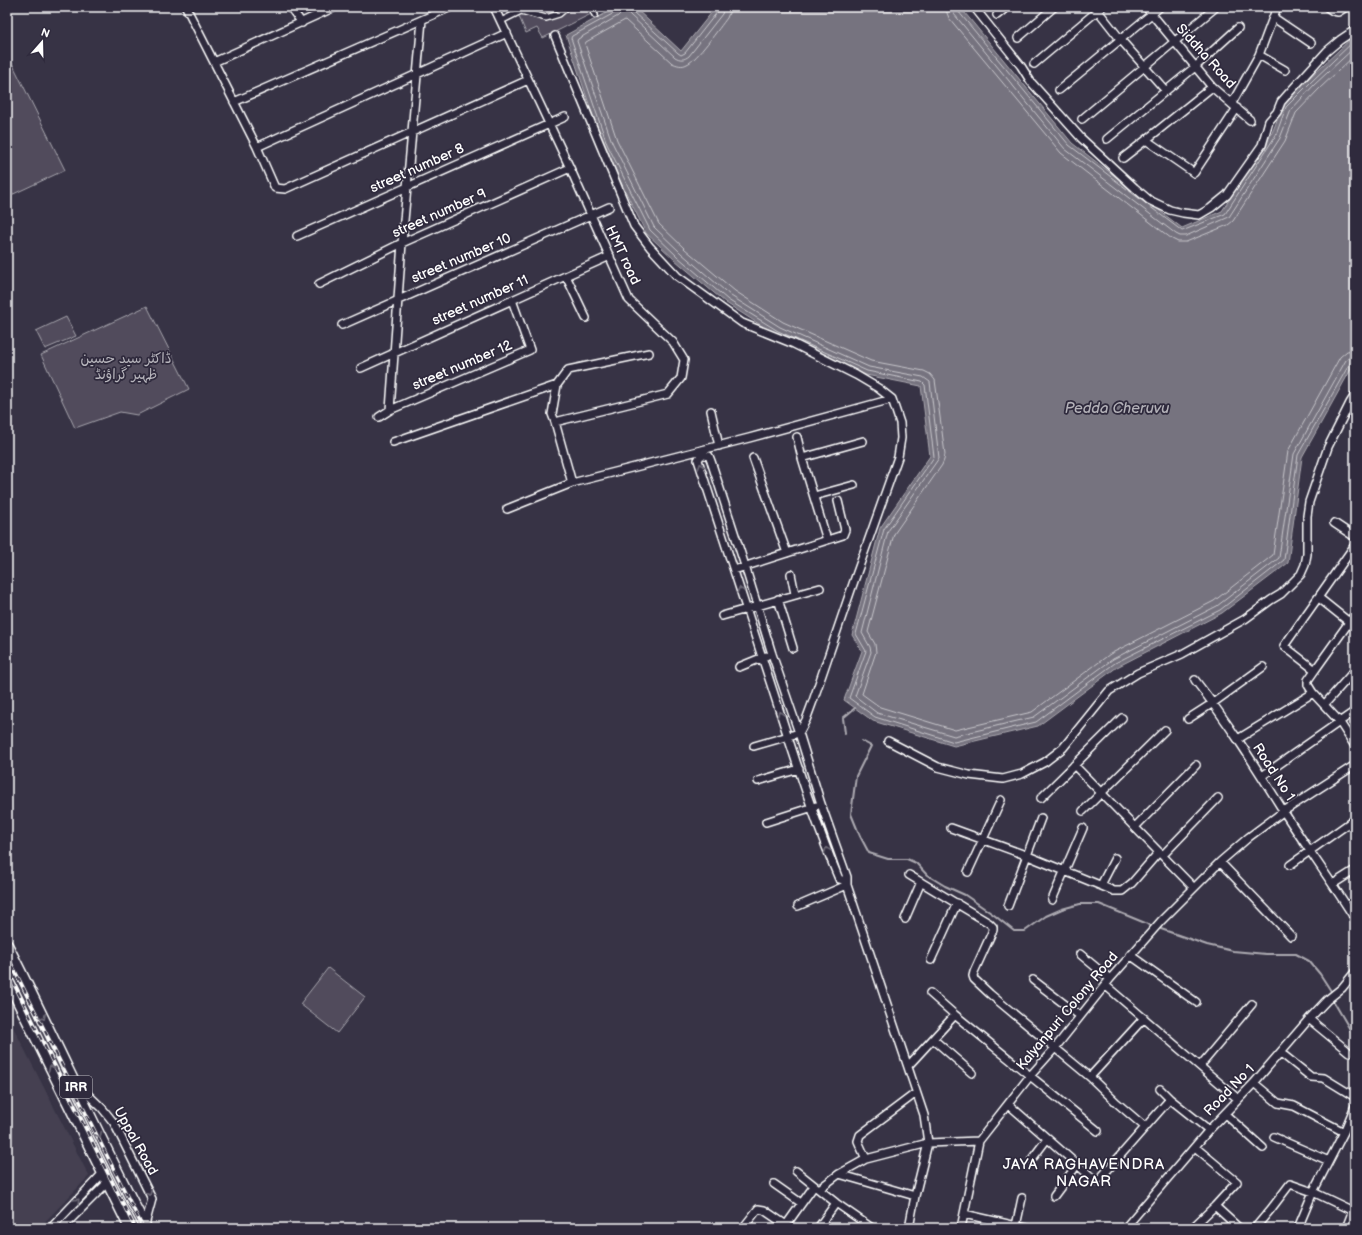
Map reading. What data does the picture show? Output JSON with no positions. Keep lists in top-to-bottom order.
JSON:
{
  "streets": {
    "main road": ["IRR"],
    "street": [
      "Siddha Road",
      "street number 8",
      "street number 9",
      "HMT road",
      "street number 10",
      "street number 11",
      "street number 12",
      "Road No 1",
      "Kalyanpuri Colony Road",
      "Uppal Road"
    ]
  },
  "crossings": [
    ["street number 8", "HMT road"],
    ["street number 9", "HMT road"],
    ["HMT road", "street number 10"],
    ["HMT road", "street number 11"],
    ["street number 11", "street number 12"],
    ["Road No 1", "Kalyanpuri Colony Road"],
    ["IRR", "Uppal Road"]
  ],
  "one_way": ["Uppal Road"],
  "districts": ["JAYA RAGHAVENDRA NAGAR"],
  "water": ["Pedda Cheruvu"],
  "parks": ["ڈاکٹر سید حسین ظہیر گراؤنڈ"],
  "north": "top"
}
